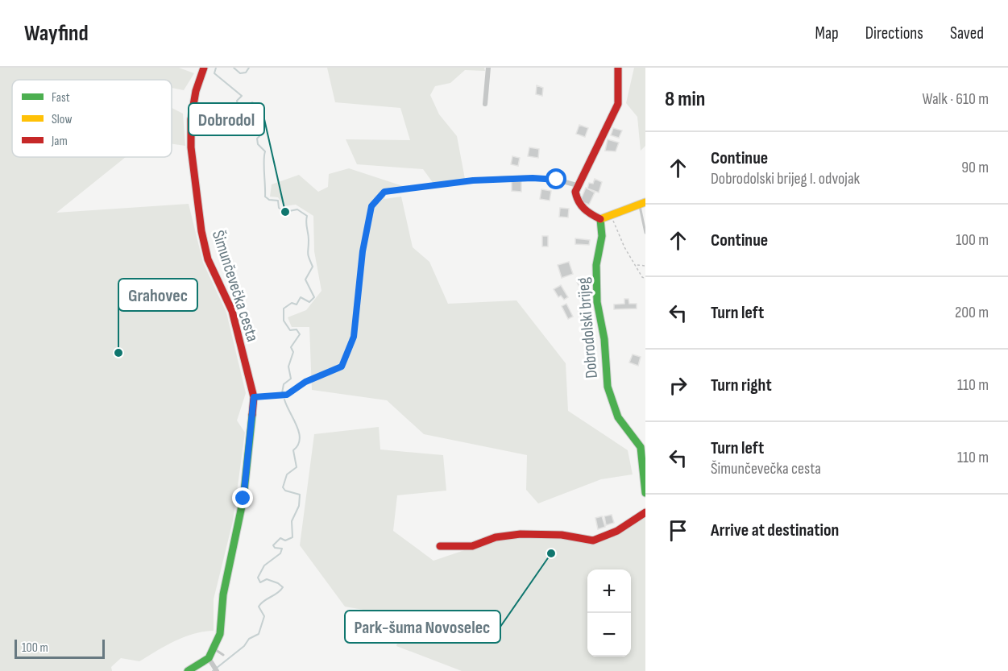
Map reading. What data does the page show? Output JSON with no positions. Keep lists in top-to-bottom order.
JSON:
{
  "streets": {
    "street": ["Šimunčevečka cesta", "Dobrodolski brijeg"]
  },
  "places": ["Dobrodol", "Grahovec", "Park-šuma Novoselec"],
  "legend": ["Fast", "Slow", "Jam"],
  "scale_bar": "100 m",
  "page": {
    "header": "Wayfind",
    "nav": ["Map", "Directions", "Saved"],
    "heading": ["8 min", "Walk · 610 m"],
    "list": [
      ["Continue", "Dobrodolski brijeg I. odvojak", "90 m"],
      ["Continue", "100 m"],
      ["Turn left", "200 m"],
      ["Turn right", "110 m"],
      ["Turn left", "Šimunčevečka cesta", "110 m"],
      "Arrive at destination"
    ],
    "map_buttons": ["+", "−"],
    "scale": "100 m"
  }
}
